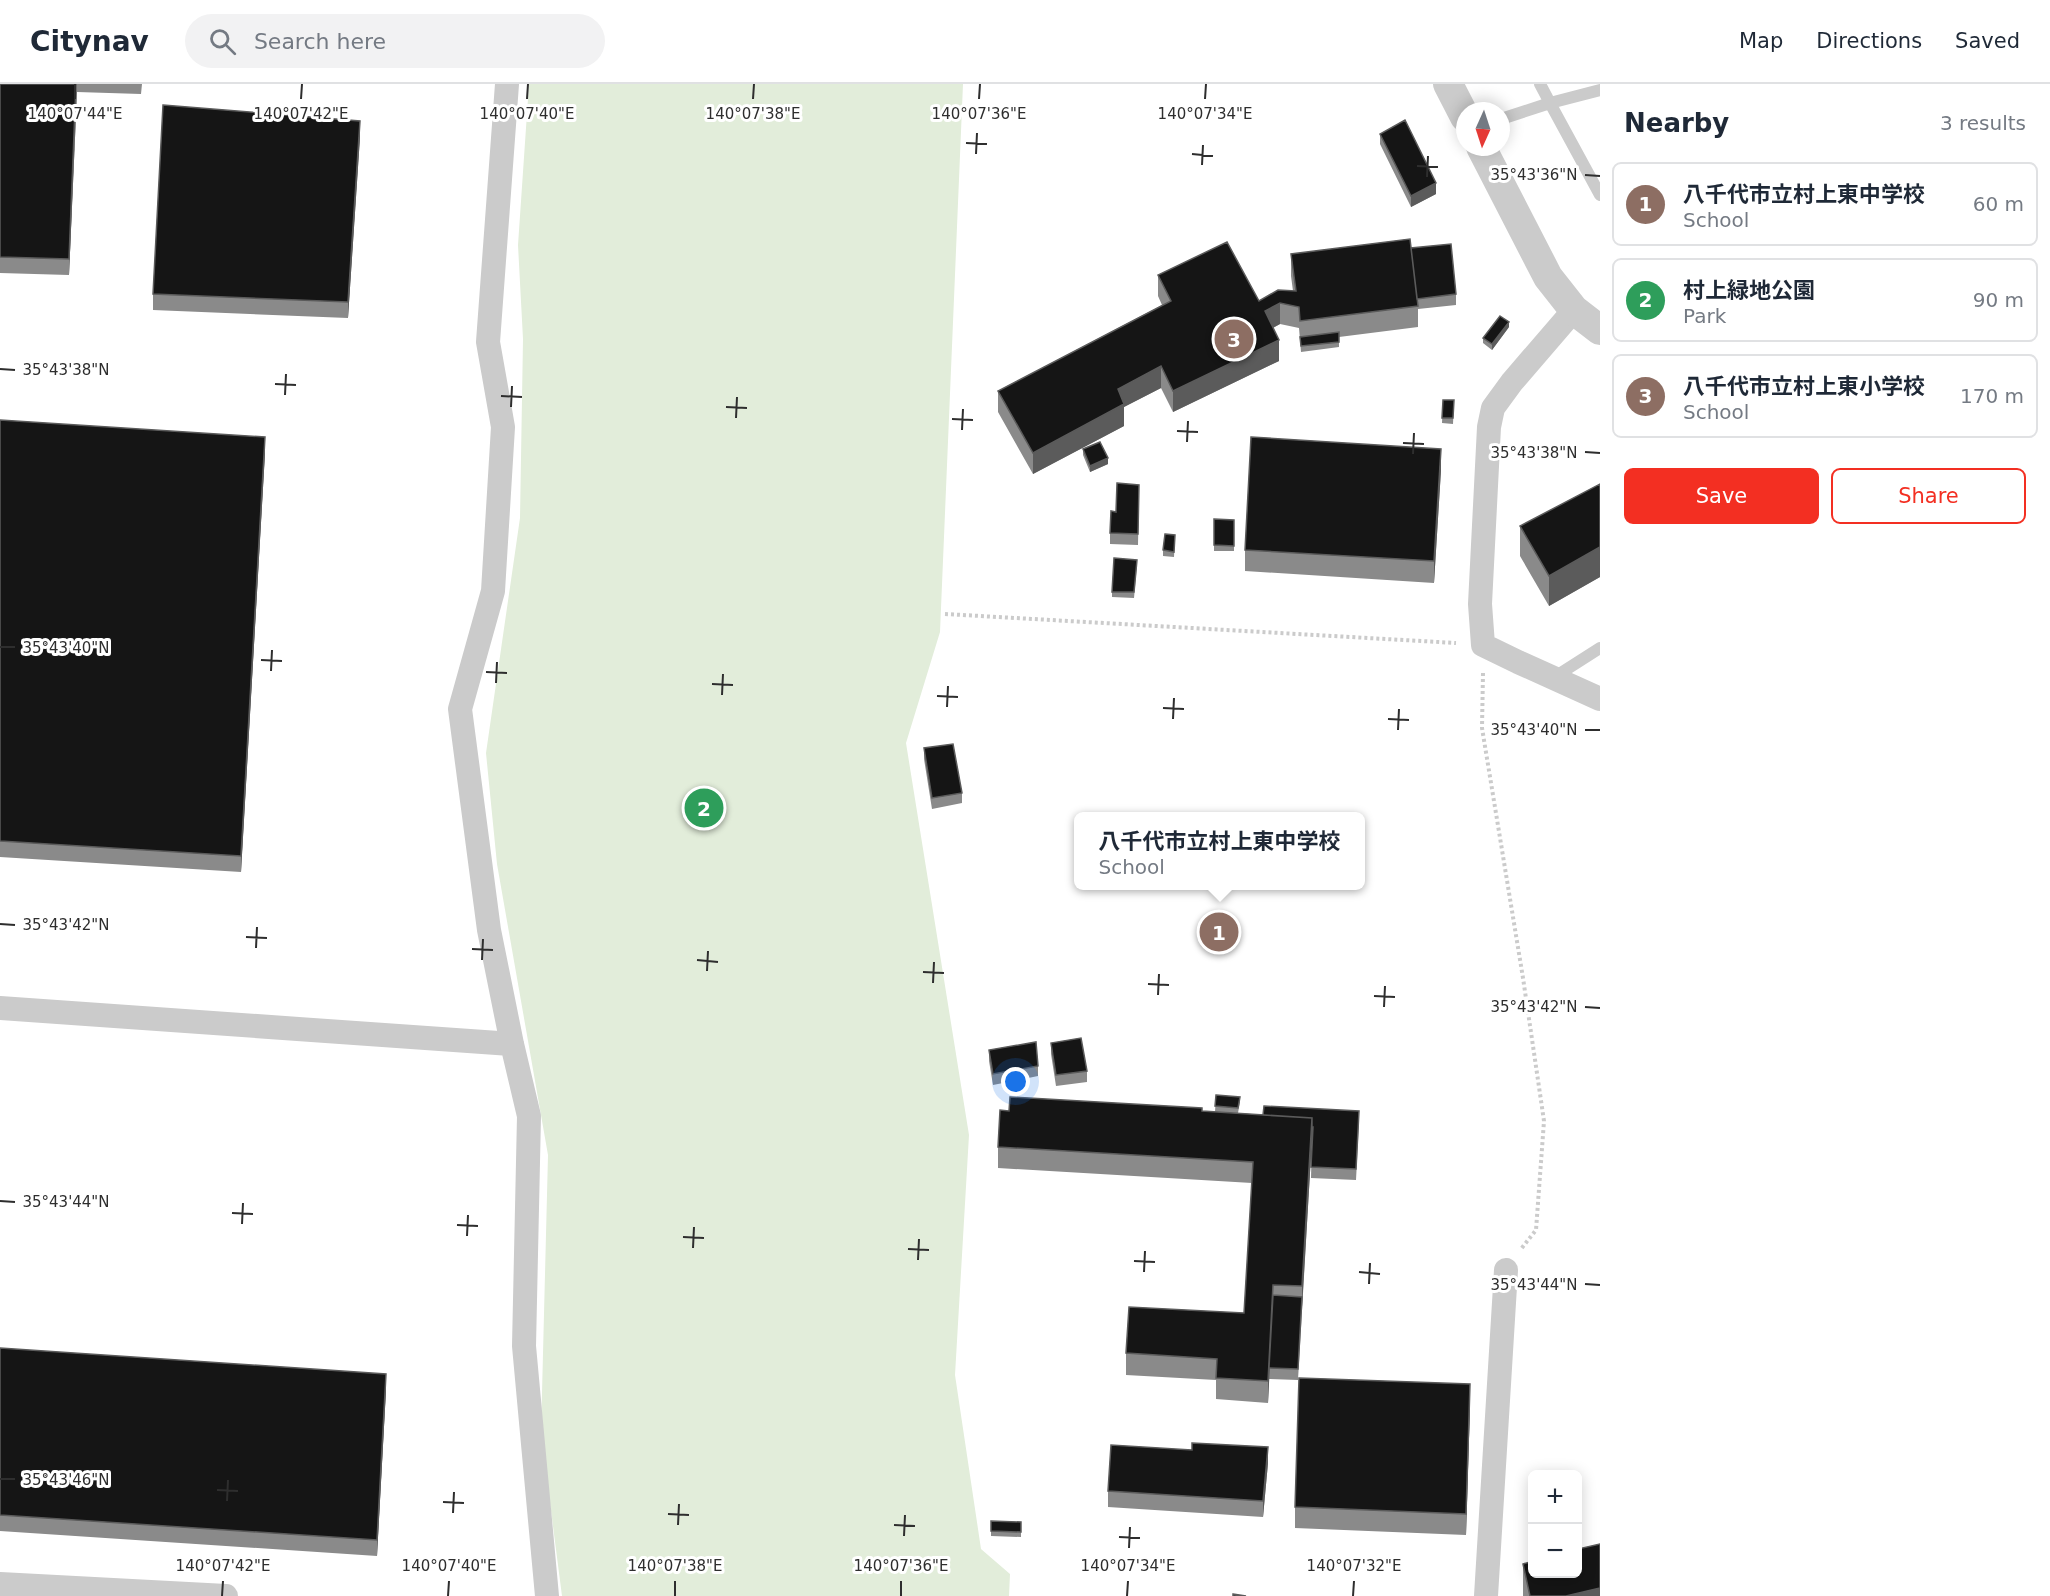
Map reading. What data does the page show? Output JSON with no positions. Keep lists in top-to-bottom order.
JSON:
{
  "north": "bottom",
  "page": {
    "header": "Citynav",
    "search": "Search here",
    "nav": ["Map", "Directions", "Saved"],
    "heading": ["Nearby", "3 results"],
    "list": [
      {
        "mark": "1",
        "name": "八千代市立村上東中学校",
        "note": "School",
        "value": "60 m"
      },
      {
        "mark": "2",
        "name": "村上緑地公園",
        "note": "Park",
        "value": "90 m"
      },
      {
        "mark": "3",
        "name": "八千代市立村上東小学校",
        "note": "School",
        "value": "170 m"
      }
    ],
    "pins": ["3", "2", "1"],
    "buttons": ["Save", "Share"],
    "popup": ["八千代市立村上東中学校", "School"],
    "map_buttons": ["+", "−"]
  },
  "coordinates": [
    "140°07'42\"E",
    "140°07'40\"E",
    "140°07'38\"E",
    "140°07'36\"E",
    "140°07'34\"E",
    "140°07'44\"E",
    "35°43'36\"N",
    "35°43'38\"N",
    "35°43'40\"N",
    "35°43'42\"N",
    "35°43'44\"N",
    "35°43'46\"N",
    "140°07'32\"E"
  ]
}
